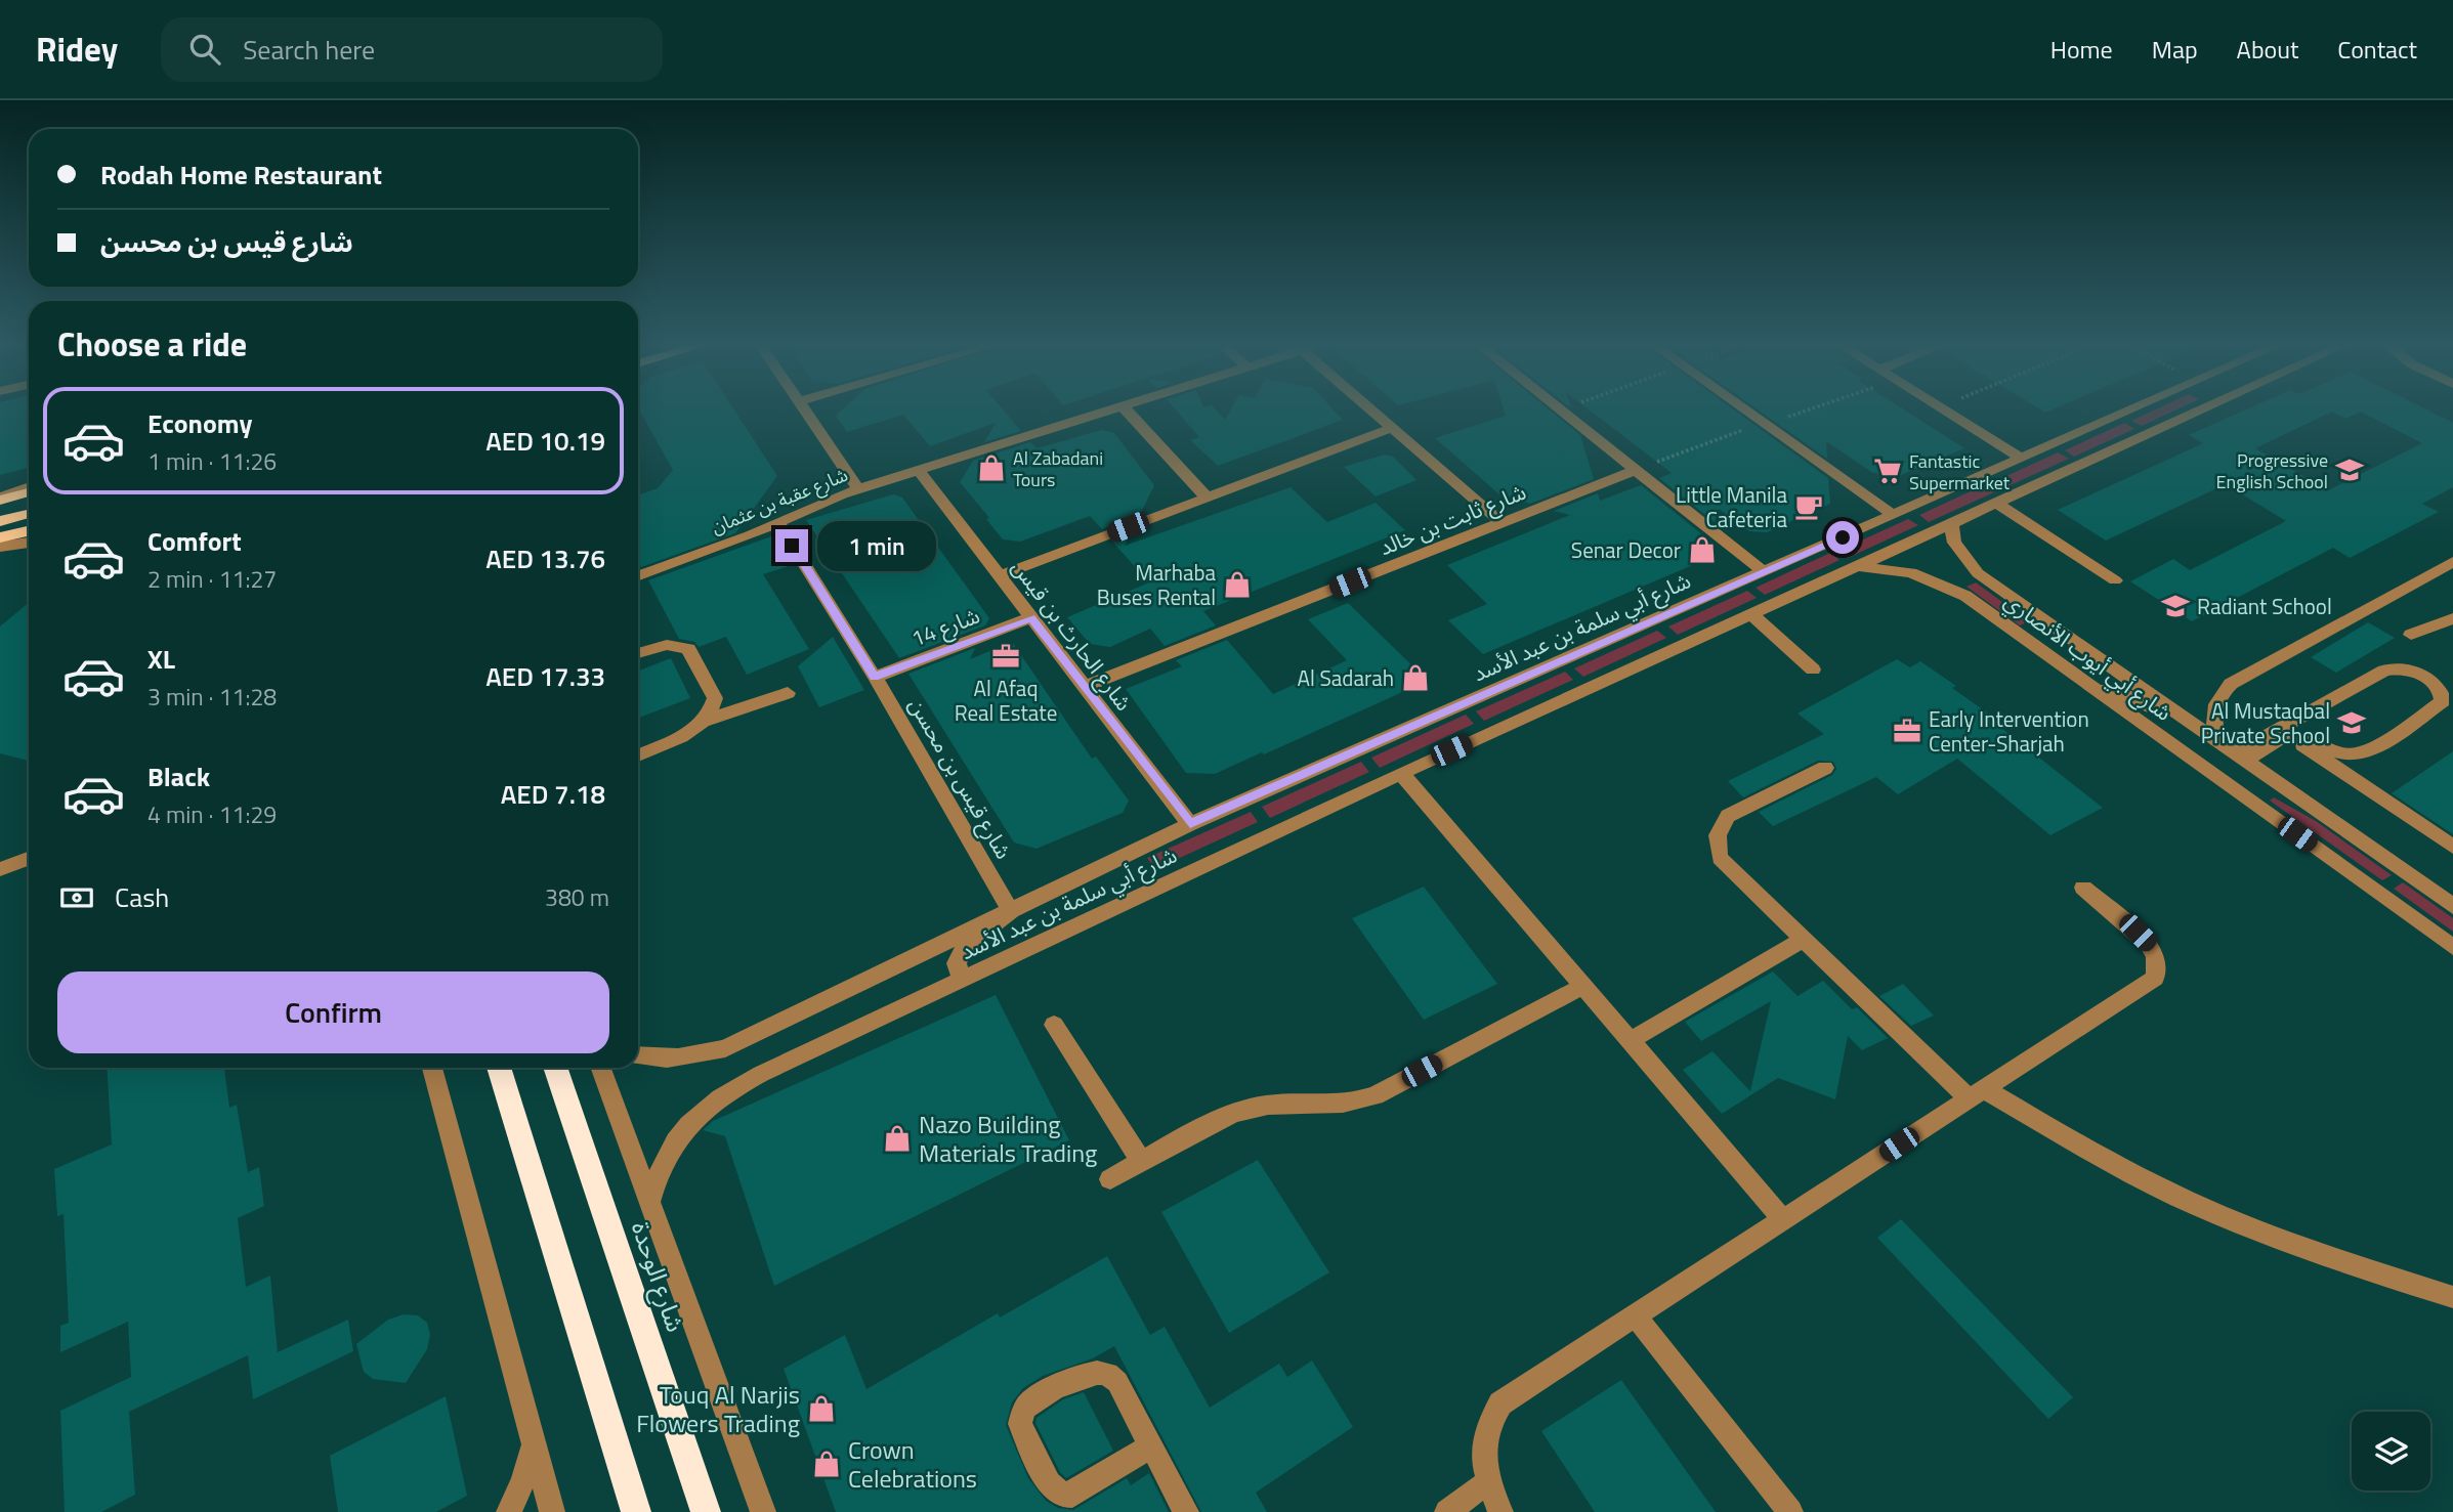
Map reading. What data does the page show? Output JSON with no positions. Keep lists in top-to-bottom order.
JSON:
{
  "streets": {
    "highway": ["شارع الوحدة"],
    "street": [
      "شارع عقبة بن عثمان",
      "شارع ثابت بن خالد",
      "شارع 14",
      "شارع أبي سلمة بن عبد الأسد",
      "شارع الحارث بن قيس",
      "شارع أبي أيوب الأنصاري",
      "شارع قيس بن محسن"
    ]
  },
  "crossings": [
    ["شارع عقبة بن عثمان", "شارع الحارث بن قيس"],
    ["شارع عقبة بن عثمان", "شارع قيس بن محسن"],
    ["شارع ثابت بن خالد", "شارع الحارث بن قيس"],
    ["شارع 14", "شارع الحارث بن قيس"],
    ["شارع 14", "شارع قيس بن محسن"],
    ["شارع أبي سلمة بن عبد الأسد", "شارع الحارث بن قيس"],
    ["شارع أبي سلمة بن عبد الأسد", "شارع أبي أيوب الأنصاري"],
    ["شارع أبي سلمة بن عبد الأسد", "شارع قيس بن محسن"]
  ],
  "places": {
    "shop": [
      "Al Zabadani Tours",
      "Senar Decor",
      "Marhaba Buses Rental",
      "Al Sadarah",
      "Nazo Building Materials Trading",
      "Touq Al Narjis Flowers Trading",
      "Crown Celebrations"
    ],
    "school or university": ["Progressive English School", "Radiant School", "Al Mustaqbal Private School"],
    "supermarket": ["Fantastic Supermarket"],
    "cafe": ["Little Manila Cafeteria"],
    "office": ["Al Afaq Real Estate", "Early Intervention Center-Sharjah"]
  },
  "page": {
    "header": "Ridey",
    "search": "Search here",
    "nav": [
      "Home",
      "Map",
      "About",
      "Contact"
    ],
    "banner": ["Rodah Home Restaurant", "شارع قيس بن محسن"],
    "heading": "Choose a ride",
    "list": [
      {
        "name": "Economy",
        "note": "1 min · 11:26",
        "value": "AED 10.19"
      },
      {
        "name": "Comfort",
        "note": "2 min · 11:27",
        "value": "AED 13.76"
      },
      {
        "name": "XL",
        "note": "3 min · 11:28",
        "value": "AED 17.33"
      },
      {
        "name": "Black",
        "note": "4 min · 11:29",
        "value": "AED 7.18"
      }
    ],
    "bubble": "1 min",
    "pay": ["Cash", "380 m"],
    "buttons": "Confirm"
  }
}
